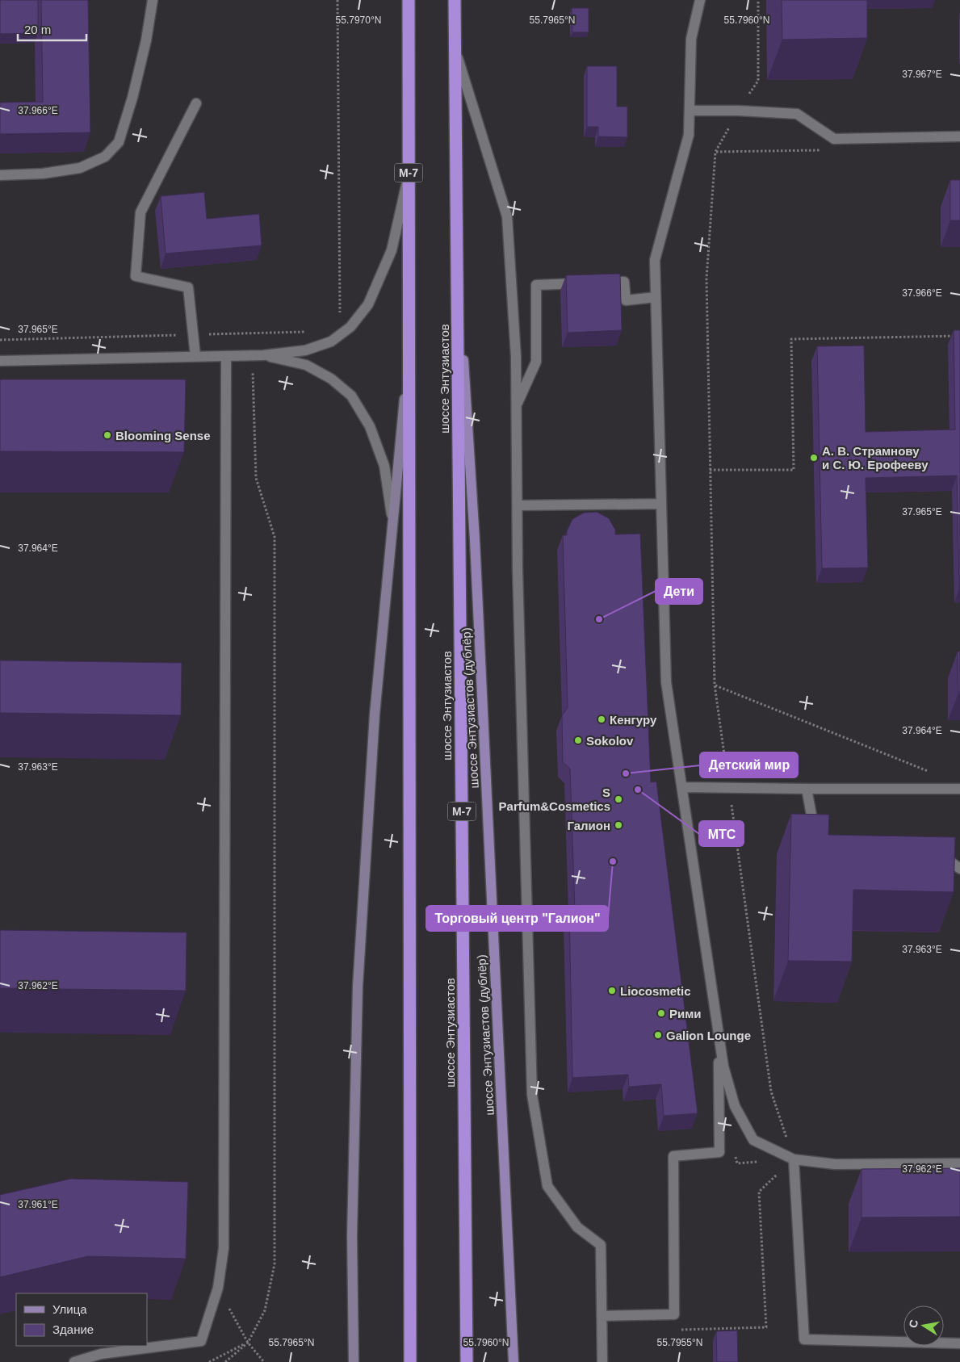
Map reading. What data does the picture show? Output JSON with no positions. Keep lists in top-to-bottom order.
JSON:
{
  "streets": {
    "highway": ["М-7", "шоссе Энтузиастов"],
    "main road": ["шоссе Энтузиастов (дублёр)"]
  },
  "crossings": [
    ["шоссе Энтузиастов", "шоссе Энтузиастов (дублёр)"]
  ],
  "places": [
    "Blooming Sense",
    "А. В. Страмнову и С. Ю. Ерофееву",
    "Дети",
    "Кенгуру",
    "Sokolov",
    "Детский мир",
    "МТС",
    "S Parfum&Cosmetics",
    "Галион",
    "Торговый центр \"Галион\"",
    "Liocosmetic",
    "Рими",
    "Galion Lounge"
  ],
  "legend": ["Улица", "Здание"],
  "scale_bar": "20 m",
  "north": "left",
  "coordinates": [
    "55.7970°N",
    "55.7965°N",
    "55.7960°N",
    "37.967°E",
    "37.966°E",
    "37.965°E",
    "37.964°E",
    "37.963°E",
    "37.962°E",
    "37.961°E",
    "55.7955°N"
  ]
}
